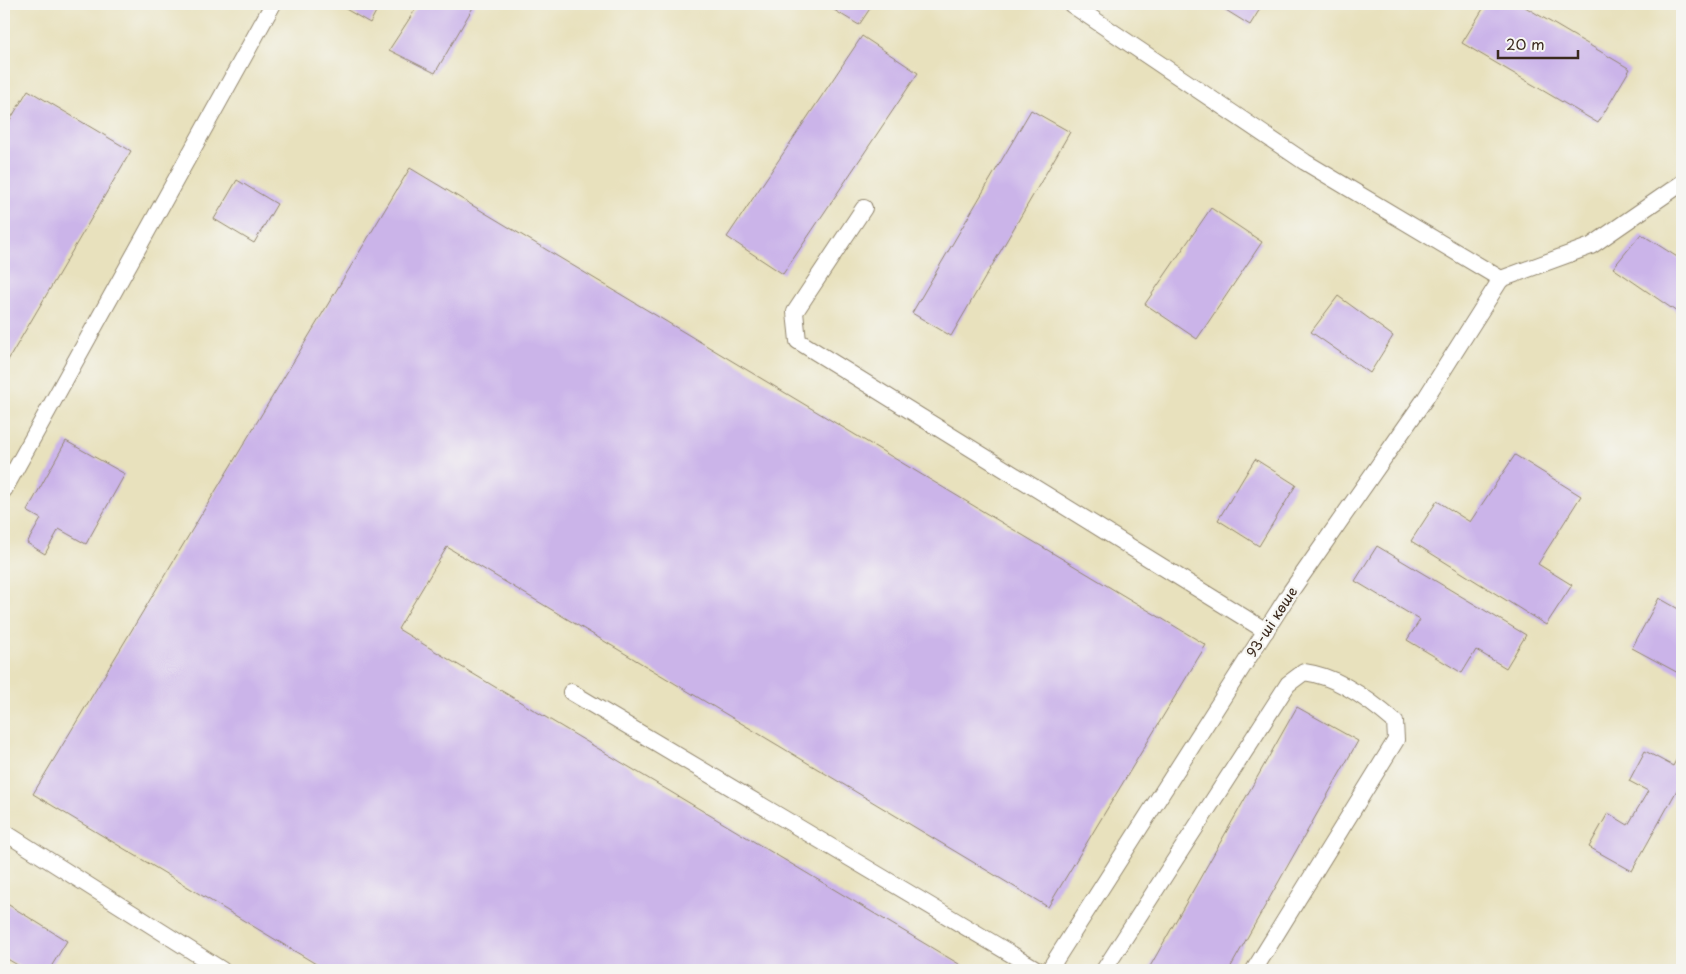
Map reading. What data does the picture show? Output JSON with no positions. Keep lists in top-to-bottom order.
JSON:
{
  "streets": {
    "lane": ["93-ші көше"]
  },
  "scale_bar": "20 m"
}
